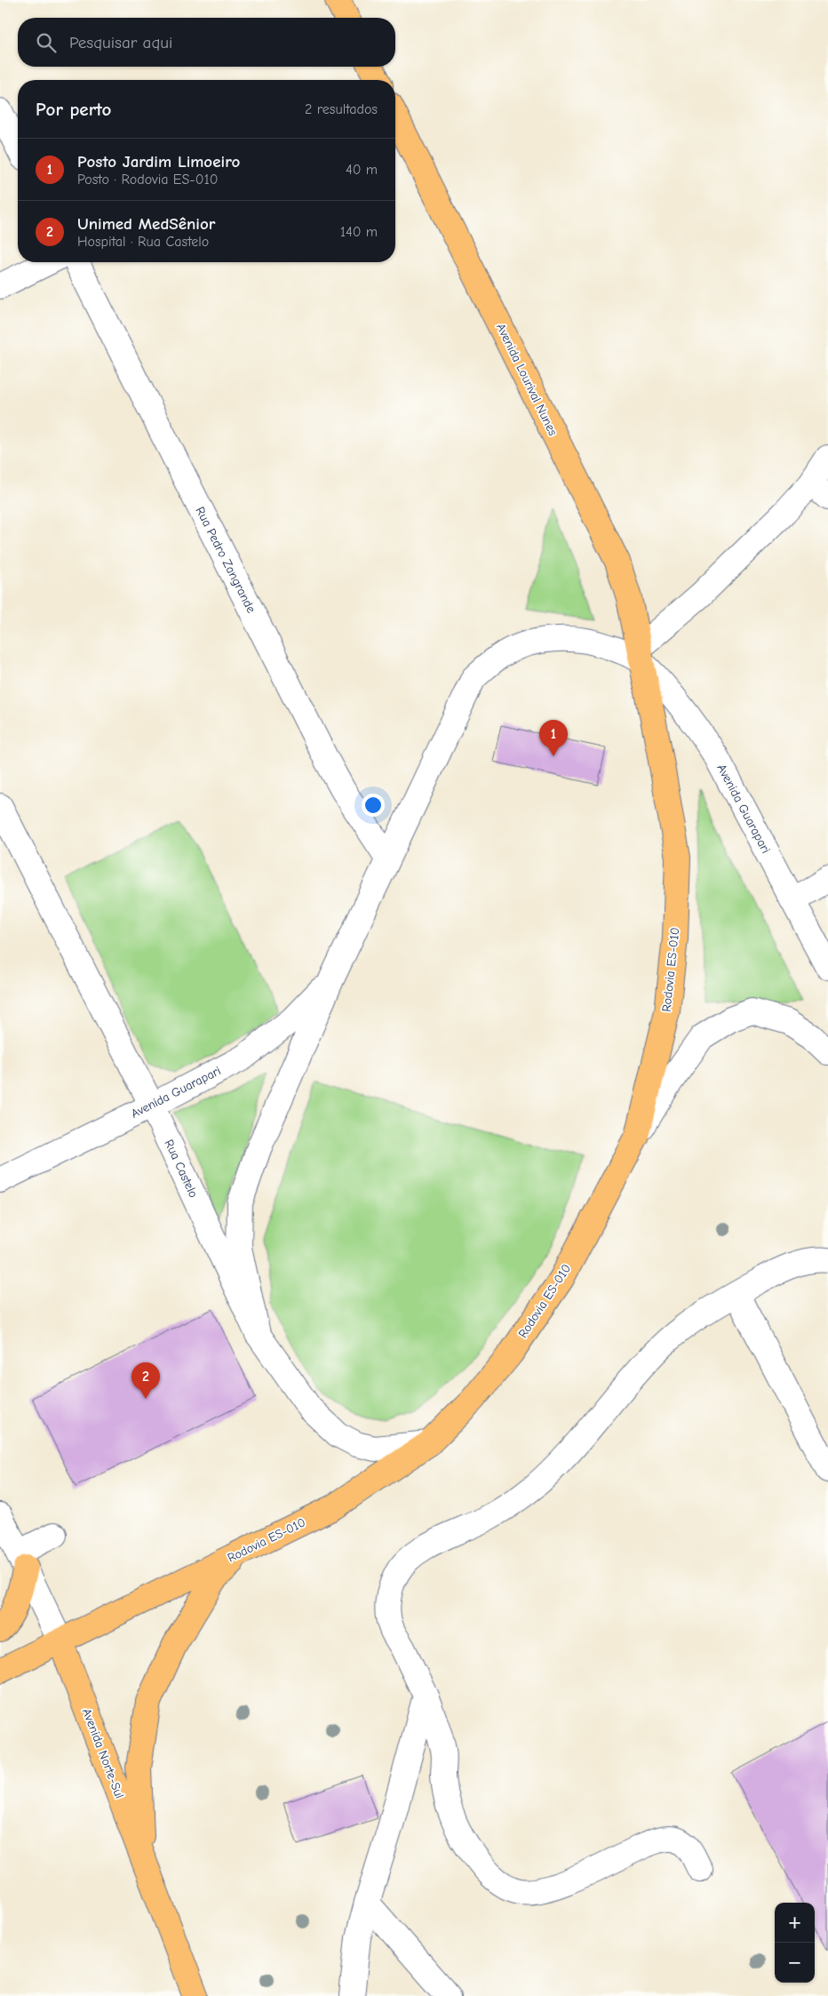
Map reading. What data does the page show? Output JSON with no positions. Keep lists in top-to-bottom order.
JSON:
{
  "streets": {
    "main road": ["Avenida Lourival Nunes", "Rodovia ES-010", "Avenida Norte-Sul"],
    "street": ["Rua Pedro Zangrande", "Avenida Guarapari", "Rua Castelo"]
  },
  "crossings": [
    ["Avenida Lourival Nunes", "Avenida Guarapari"],
    ["Avenida Lourival Nunes", "Rodovia ES-010"],
    ["Rua Pedro Zangrande", "Avenida Guarapari"],
    ["Avenida Guarapari", "Rodovia ES-010"],
    ["Avenida Guarapari", "Rua Castelo"],
    ["Rodovia ES-010", "Rua Castelo"],
    ["Rodovia ES-010", "Avenida Norte-Sul"]
  ],
  "page": {
    "search": "Pesquisar aqui",
    "heading": ["Por perto", "2 resultados"],
    "list": [
      {
        "mark": "1",
        "name": "Posto Jardim Limoeiro",
        "note": "Posto · Rodovia ES-010",
        "value": "40 m"
      },
      {
        "mark": "2",
        "name": "Unimed MedSênior",
        "note": "Hospital · Rua Castelo",
        "value": "140 m"
      }
    ],
    "pins": ["1", "2"],
    "map_buttons": ["+", "−"]
  }
}
